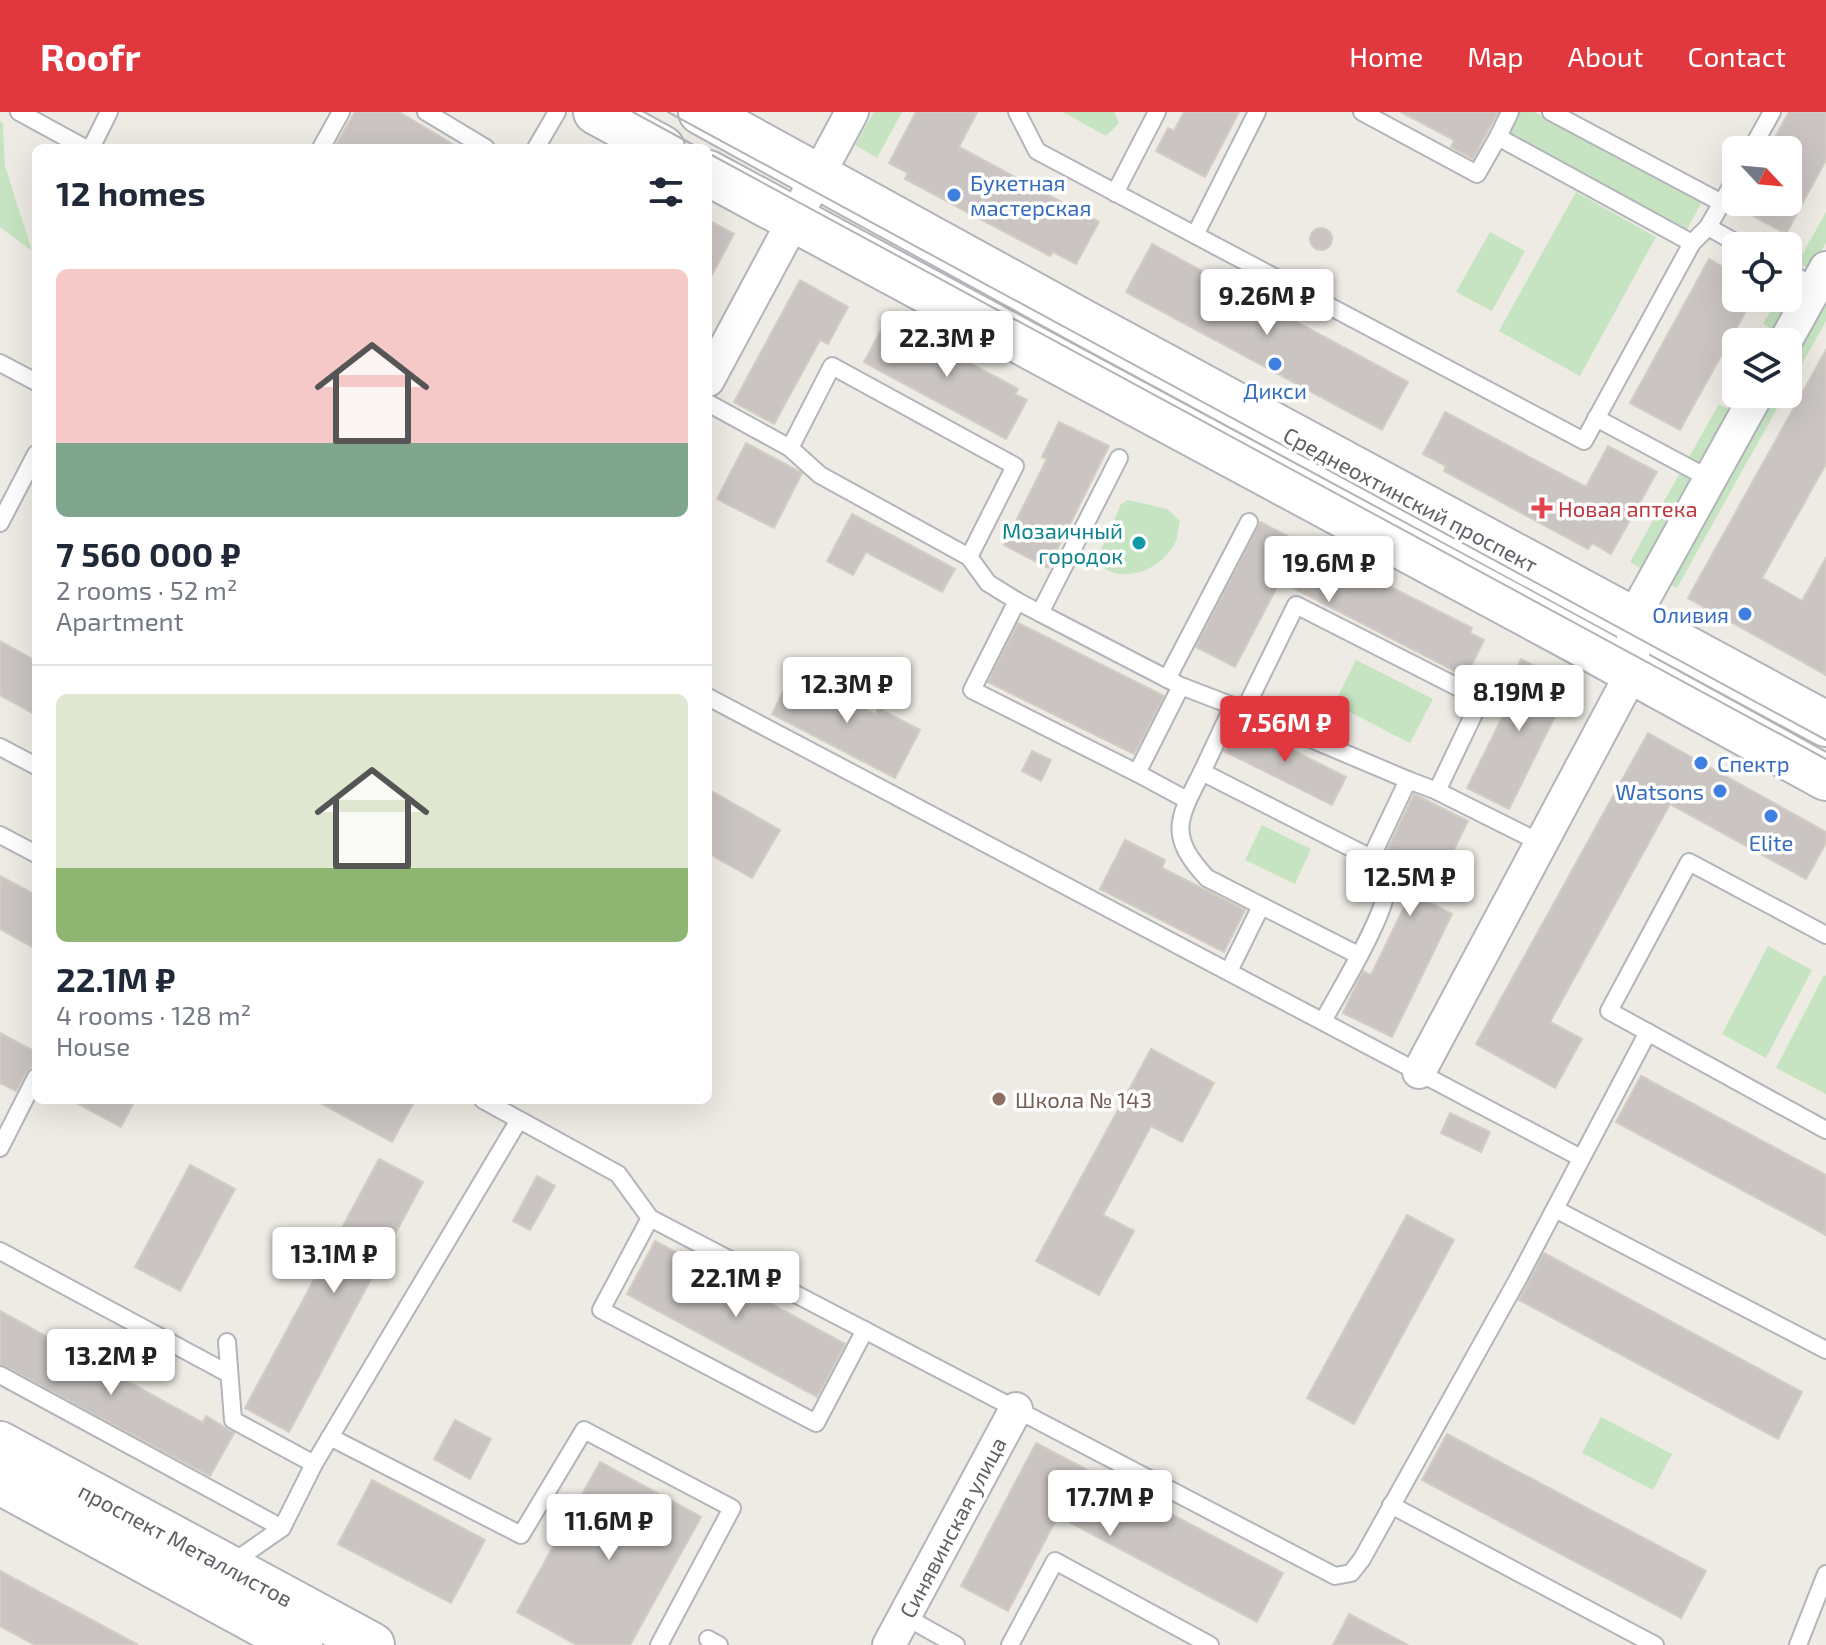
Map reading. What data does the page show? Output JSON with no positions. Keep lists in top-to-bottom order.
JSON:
{
  "streets": {
    "main road": ["Среднеохтинский проспект", "проспект Металлистов"],
    "street": ["Синявинская улица"]
  },
  "places": {
    "other": [
      "Букетная мастерская",
      "Дикси",
      "Мозаичный городок",
      "Оливия",
      "Спектр",
      "Watsons",
      "Elite",
      "Школа № 143"
    ],
    "health": ["Новая аптека"]
  },
  "north": "bottom right",
  "page": {
    "header": "Roofr",
    "nav": [
      "Home",
      "Map",
      "About",
      "Contact"
    ],
    "heading": "12 homes",
    "list": [
      {
        "name": "7 560 000 ₽",
        "note": "2 rooms · 52 m² · Apartment"
      },
      {
        "name": "22.1M ₽",
        "note": "4 rooms · 128 m² · House"
      }
    ],
    "price": [
      "9.26M ₽",
      "22.3M ₽",
      "19.6M ₽",
      "12.3M ₽",
      "8.19M ₽",
      "7.56M ₽",
      "12.5M ₽",
      "13.1M ₽",
      "22.1M ₽",
      "13.2M ₽",
      "17.7M ₽",
      "11.6M ₽"
    ]
  }
}
